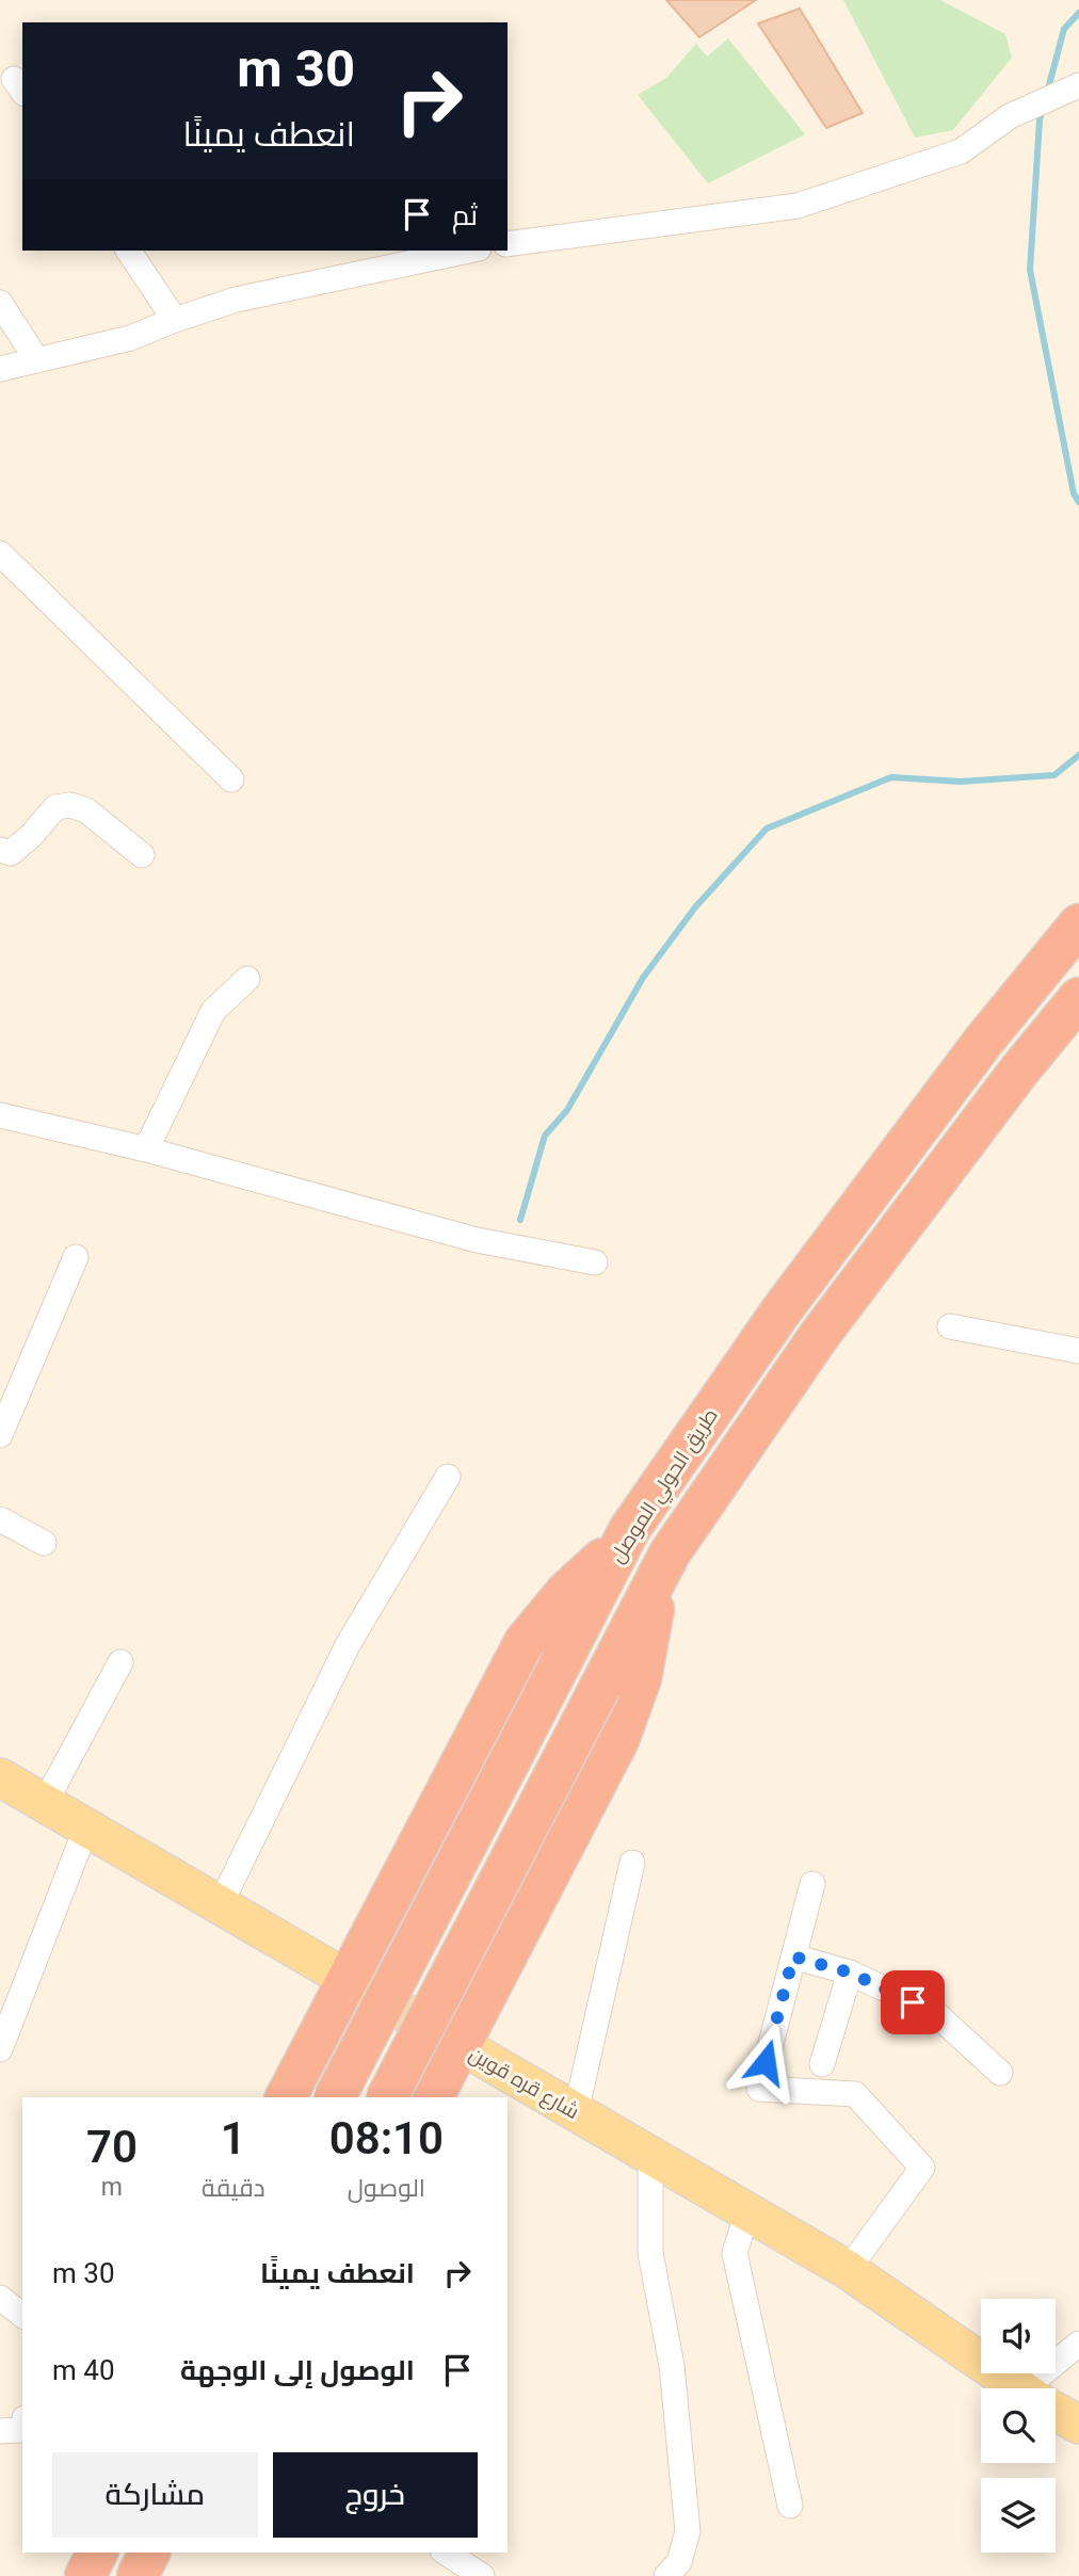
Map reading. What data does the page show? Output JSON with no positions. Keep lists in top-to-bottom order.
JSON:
{
  "streets": {
    "highway": ["طريق الحولي الموصل"],
    "main road": ["شارع قره قوين"]
  },
  "page": {
    "turn": ["30 m", "انعطف يمينًا"],
    "then": "ثم",
    "eta": [
      "08:10",
      "الوصول",
      "1",
      "دقيقة",
      "70",
      "m"
    ],
    "list": [
      {
        "name": "انعطف يمينًا",
        "value": "30 m"
      },
      {
        "name": "الوصول إلى الوجهة",
        "value": "40 m"
      }
    ],
    "buttons": ["خروج", "مشاركة"]
  }
}
